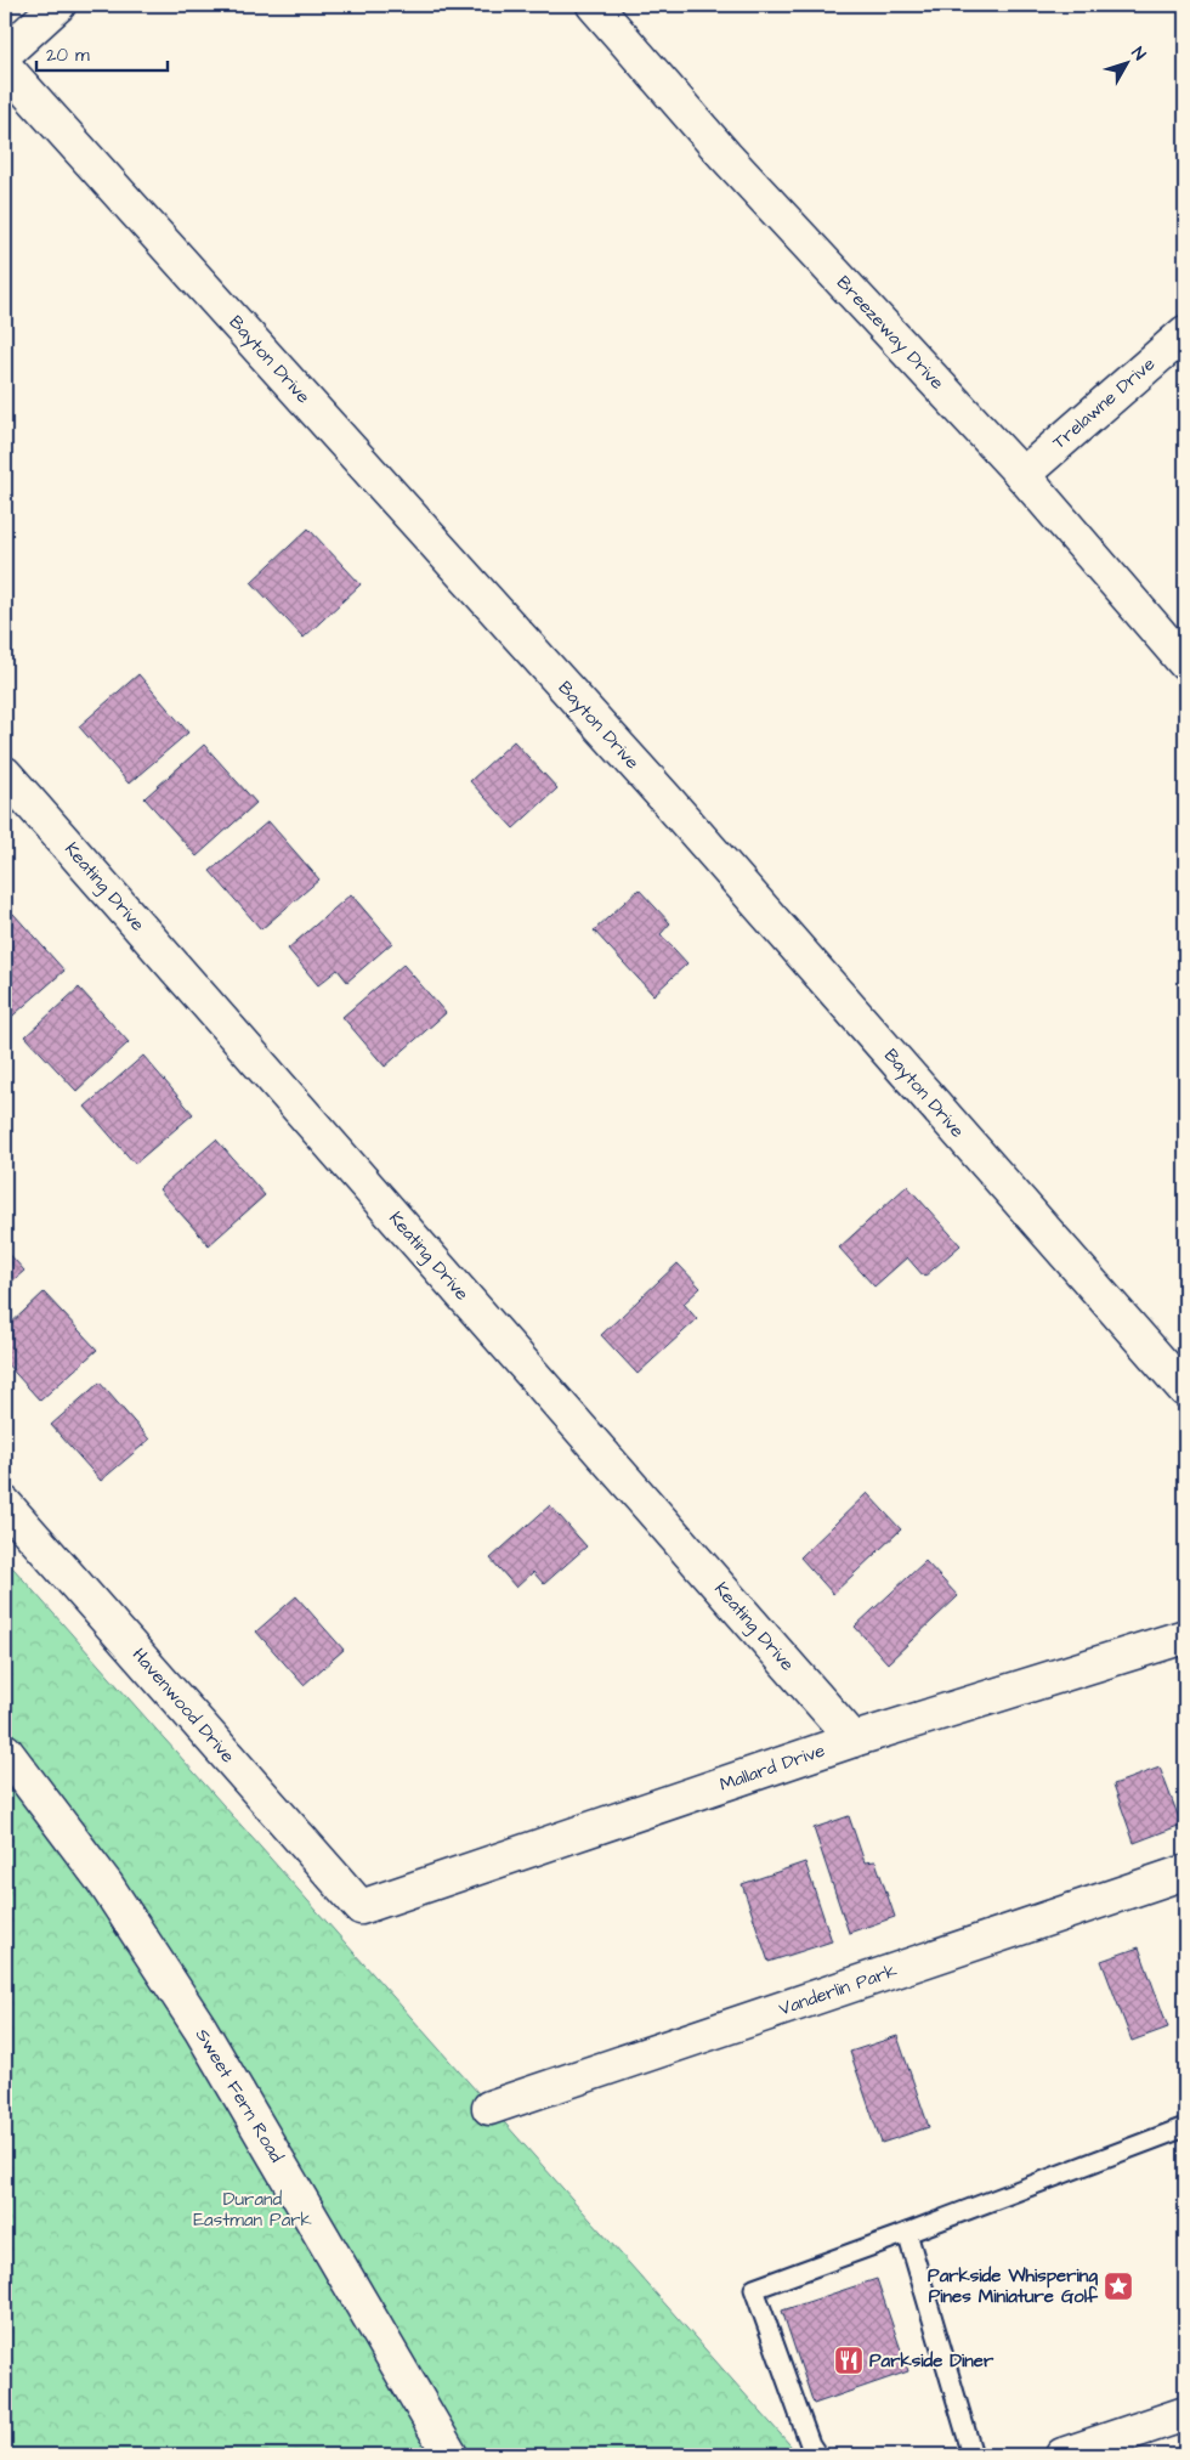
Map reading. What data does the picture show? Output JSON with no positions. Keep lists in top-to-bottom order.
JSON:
{
  "streets": {
    "street": [
      "Breezeway Drive",
      "Bayton Drive",
      "Trelawne Drive",
      "Keating Drive",
      "Havenwood Drive",
      "Mallard Drive",
      "Vanderlin Park",
      "Sweet Fern Road"
    ]
  },
  "crossings": [
    ["Breezeway Drive", "Trelawne Drive"],
    ["Keating Drive", "Mallard Drive"],
    ["Havenwood Drive", "Mallard Drive"]
  ],
  "parks": ["Durand Eastman Park"],
  "places": {
    "place": ["Parkside Whispering Pines Miniature Golf"],
    "restaurant": ["Parkside Diner"]
  },
  "scale_bar": "20 m",
  "north": "top right"
}
